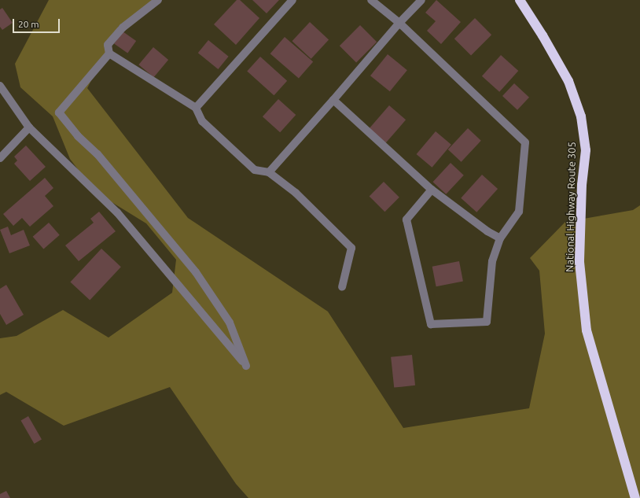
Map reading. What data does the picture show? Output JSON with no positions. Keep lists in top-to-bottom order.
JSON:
{
  "streets": {
    "highway": ["National Highway Route 305"]
  },
  "scale_bar": "20 m"
}
